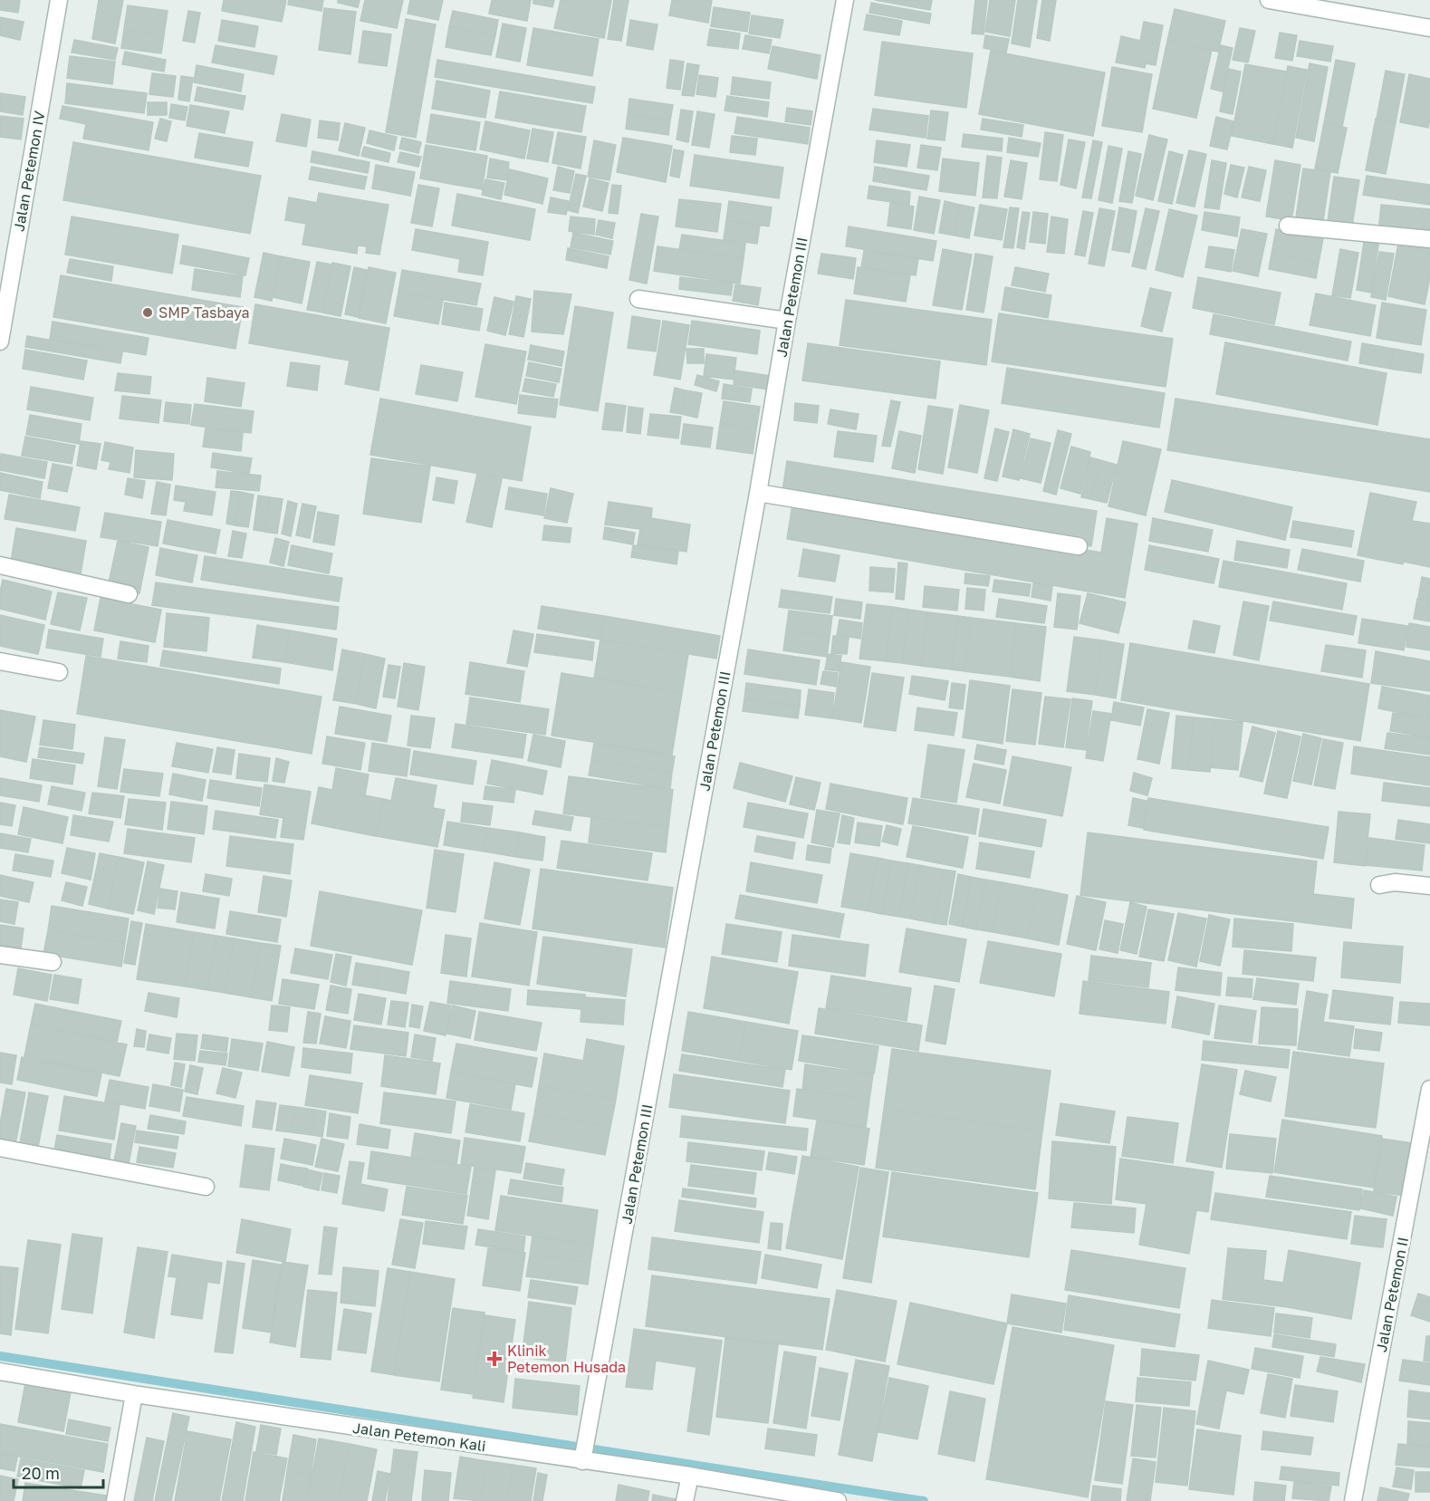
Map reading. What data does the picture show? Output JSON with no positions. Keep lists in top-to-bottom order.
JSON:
{
  "streets": {
    "street": [
      "Jalan Petemon IV",
      "Jalan Petemon III",
      "Jalan Petemon II",
      "Jalan Petemon Kali"
    ]
  },
  "crossings": [
    ["Jalan Petemon III", "Jalan Petemon Kali"]
  ],
  "places": {
    "other": ["SMP Tasbaya"],
    "health": ["Klinik Petemon Husada"]
  },
  "scale_bar": "20 m"
}
